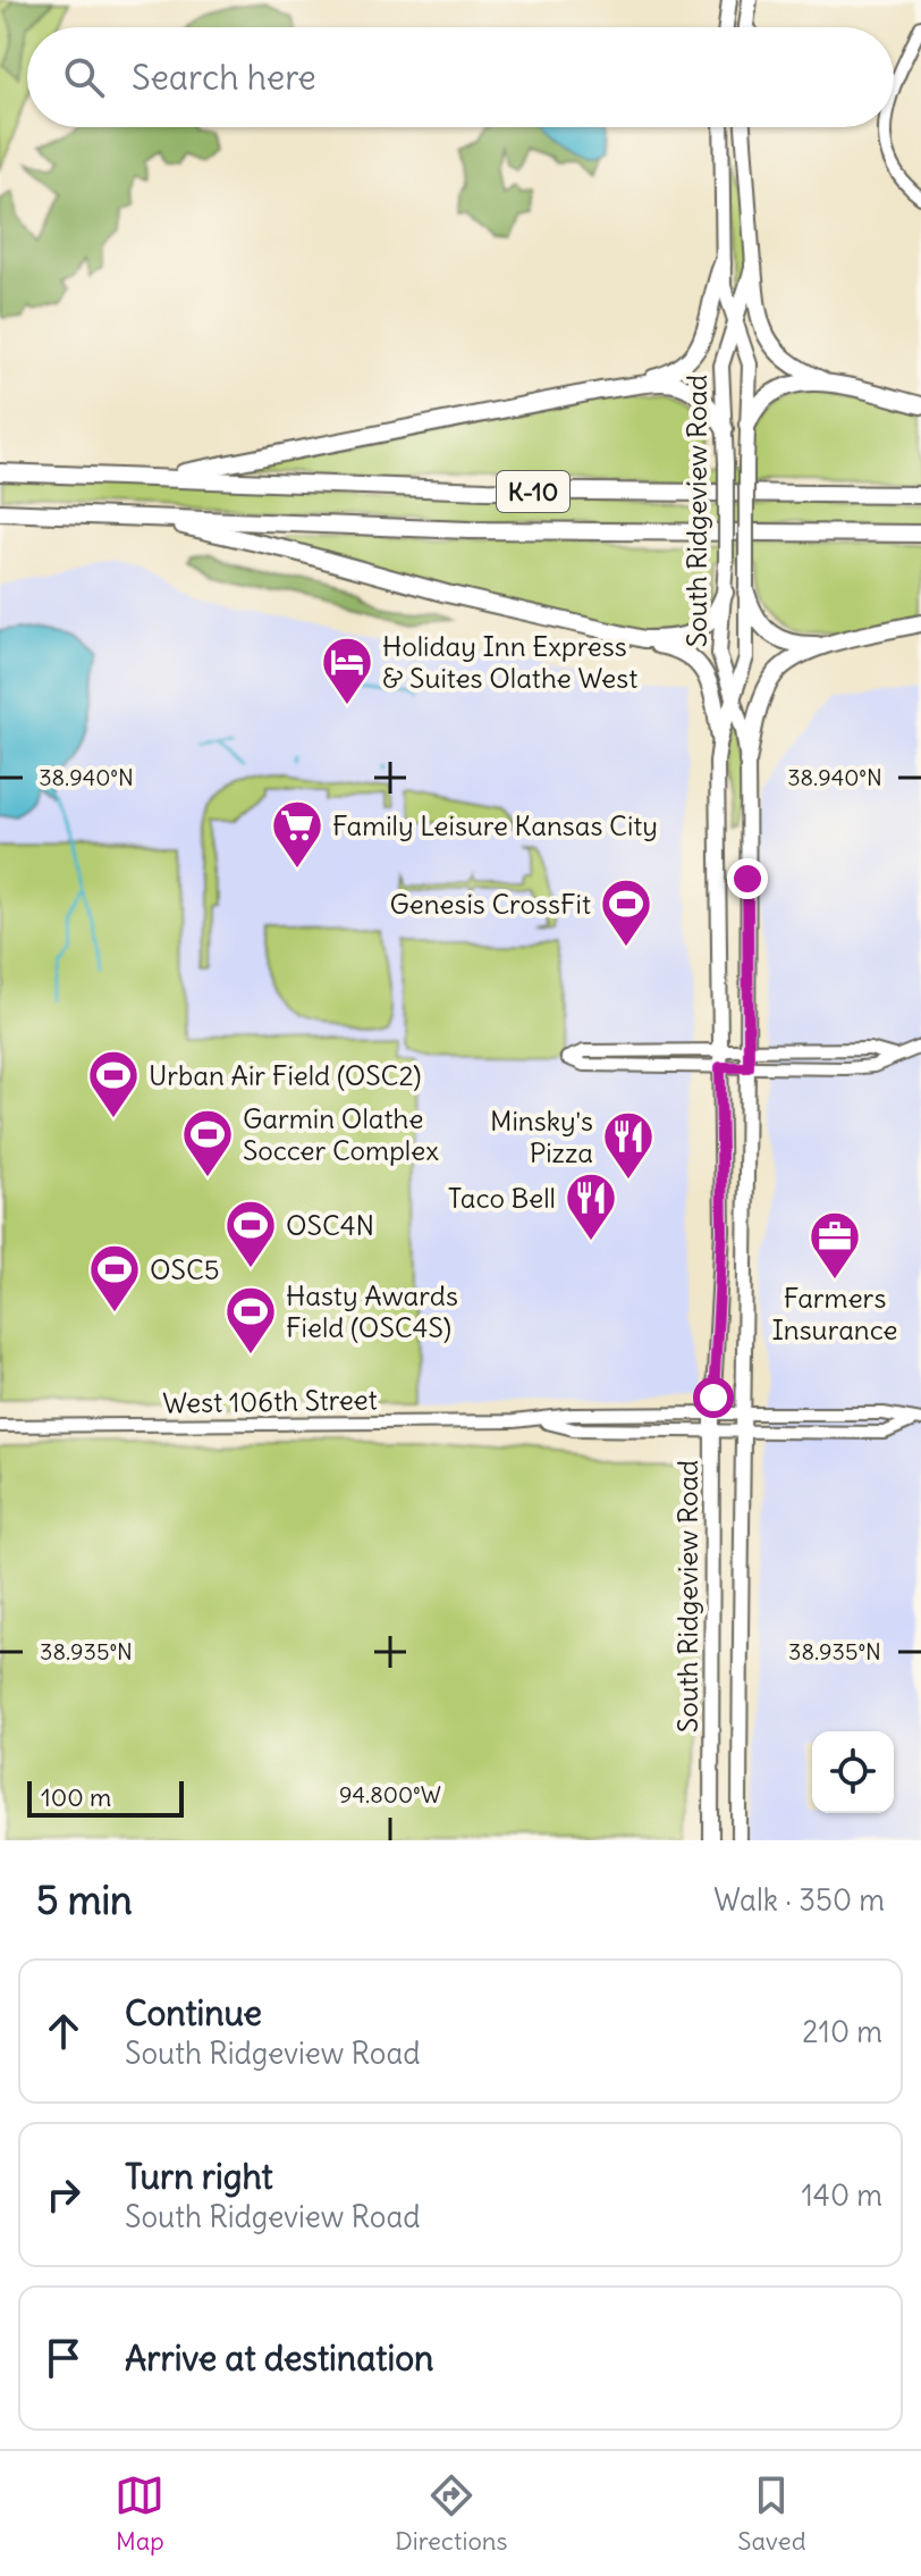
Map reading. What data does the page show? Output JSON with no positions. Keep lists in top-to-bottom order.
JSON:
{
  "streets": {
    "highway": ["K-10"],
    "main road": ["South Ridgeview Road"],
    "street": ["West 106th Street"]
  },
  "crossings": [
    ["South Ridgeview Road", "West 106th Street"]
  ],
  "places": {
    "hotel": ["Holiday Inn Express & Suites Olathe West"],
    "supermarket": ["Family Leisure Kansas City"],
    "sports": [
      "Genesis CrossFit",
      "Urban Air Field (OSC2)",
      "Garmin Olathe Soccer Complex",
      "OSC4N",
      "OSC5",
      "Hasty Awards Field (OSC4S)"
    ],
    "restaurant": ["Minsky's Pizza", "Taco Bell"],
    "office": ["Farmers Insurance"]
  },
  "scale_bar": "100 m",
  "page": {
    "search": "Search here",
    "scale": "100 m",
    "heading": ["5 min", "Walk · 350 m"],
    "list": [
      ["Continue", "South Ridgeview Road", "210 m"],
      ["Turn right", "South Ridgeview Road", "140 m"],
      "Arrive at destination"
    ],
    "nav": ["Map", "Directions", "Saved"]
  },
  "coordinates": ["38.940°N", "38.935°N", "94.800°W"]
}
